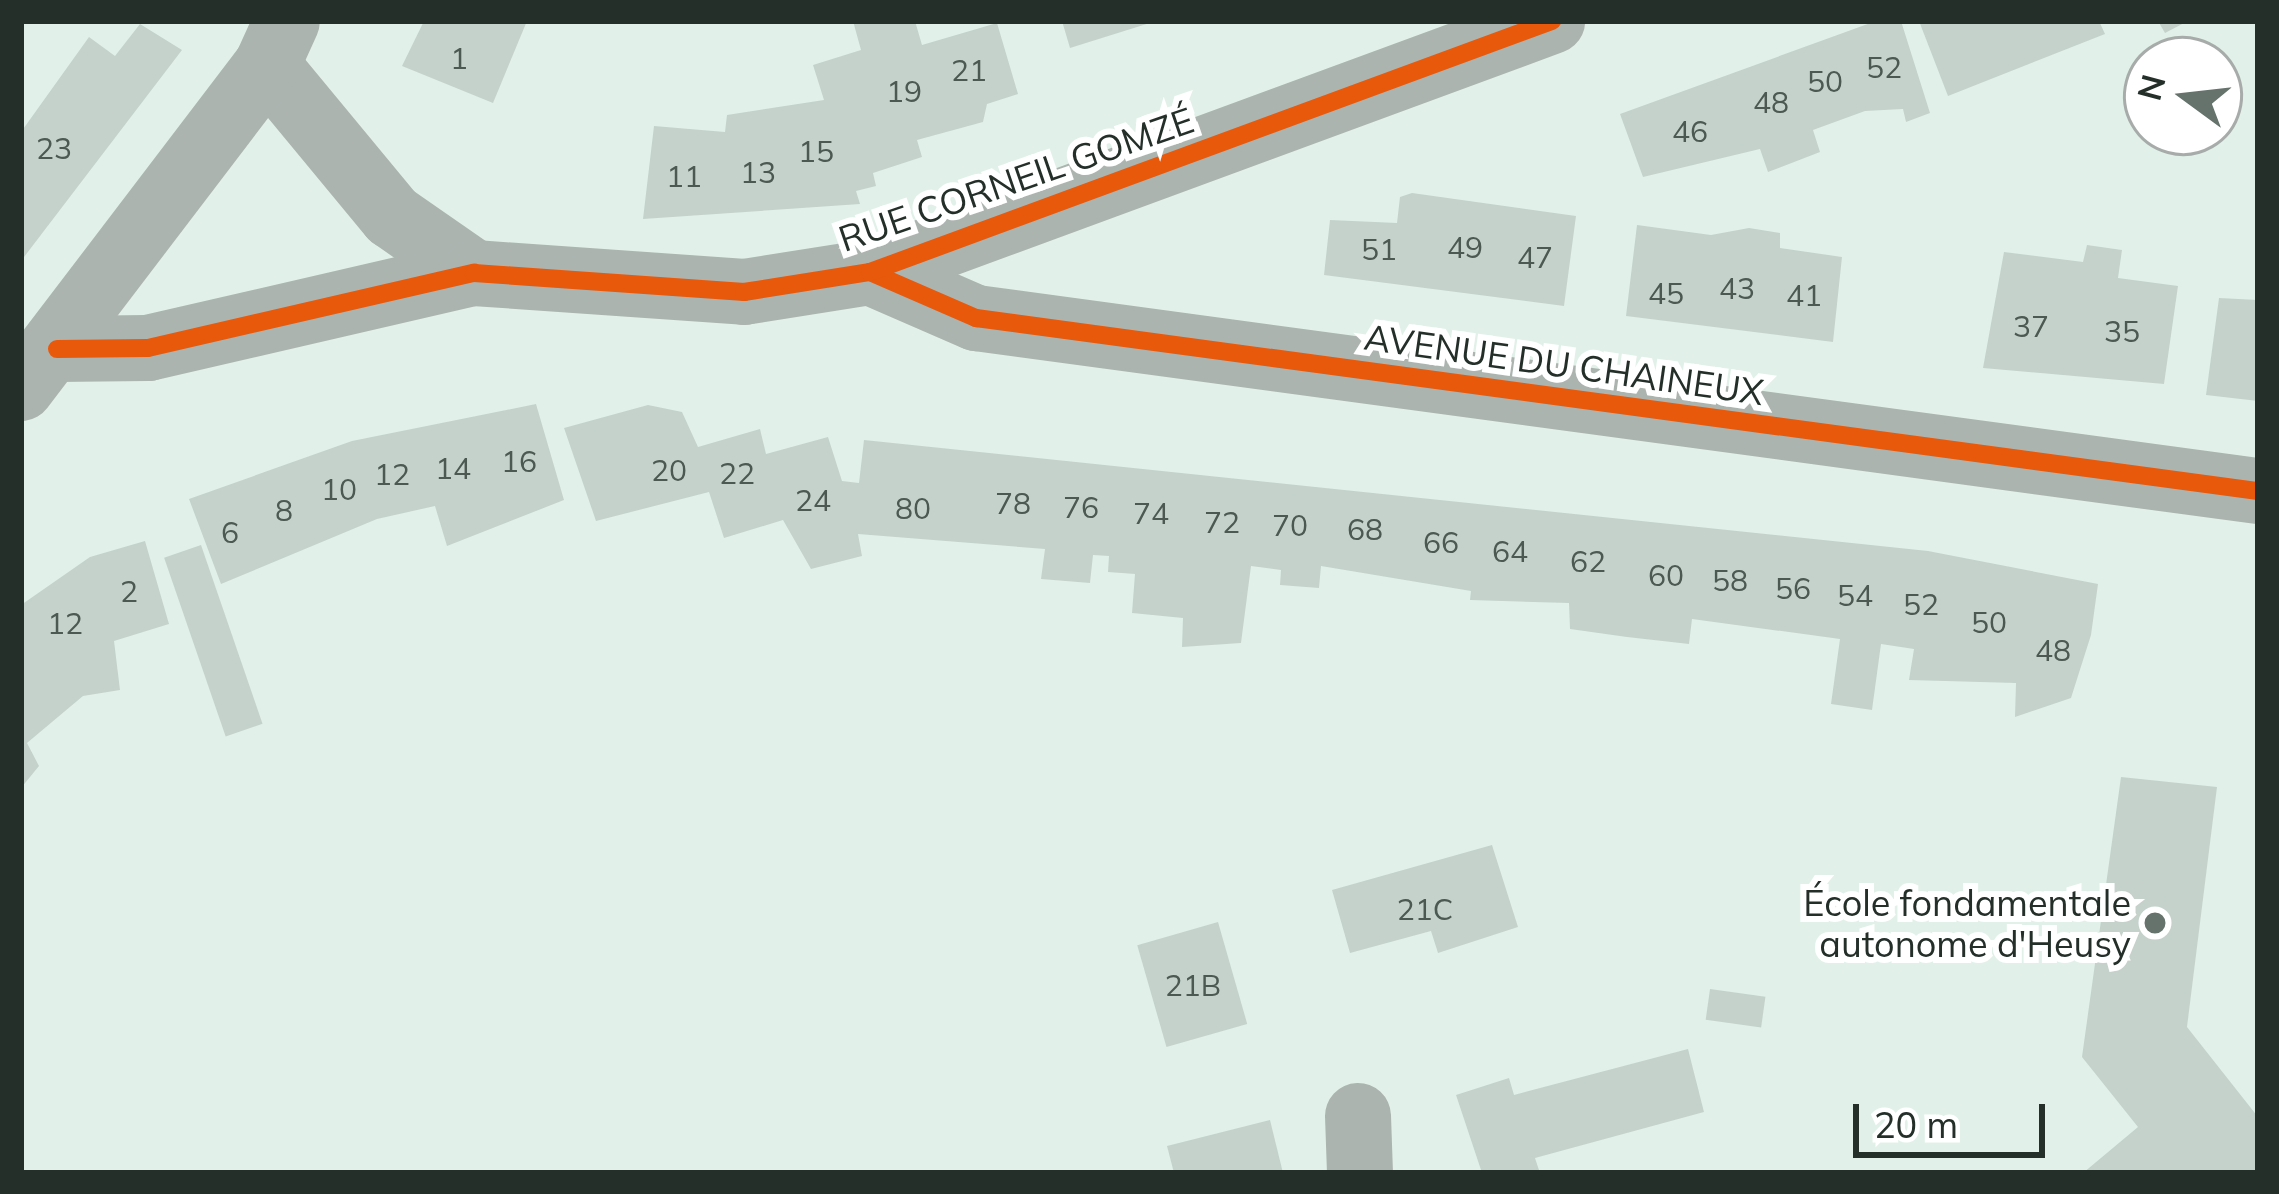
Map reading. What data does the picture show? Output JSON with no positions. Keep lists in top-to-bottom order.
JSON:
{
  "streets": {
    "street": ["RUE CORNEIL GOMZÉ", "AVENUE DU CHAINEUX"]
  },
  "crossings": [
    ["RUE CORNEIL GOMZÉ", "AVENUE DU CHAINEUX"]
  ],
  "places": ["École fondamentale autonome d'Heusy"],
  "house_numbers": [
    "1",
    "52",
    "21",
    "50",
    "19",
    "48",
    "46",
    "23",
    "15",
    "13",
    "11",
    "49",
    "51",
    "47",
    "43",
    "45",
    "41",
    "37",
    "35",
    "16",
    "14",
    "20",
    "22",
    "12",
    "10",
    "24",
    "78",
    "76",
    "80",
    "8",
    "74",
    "72",
    "70",
    "68",
    "6",
    "66",
    "64",
    "62",
    "60",
    "58",
    "56",
    "2",
    "54",
    "52",
    "50",
    "12",
    "48",
    "21C",
    "21B"
  ],
  "scale_bar": "20 m",
  "north": "left"
}
